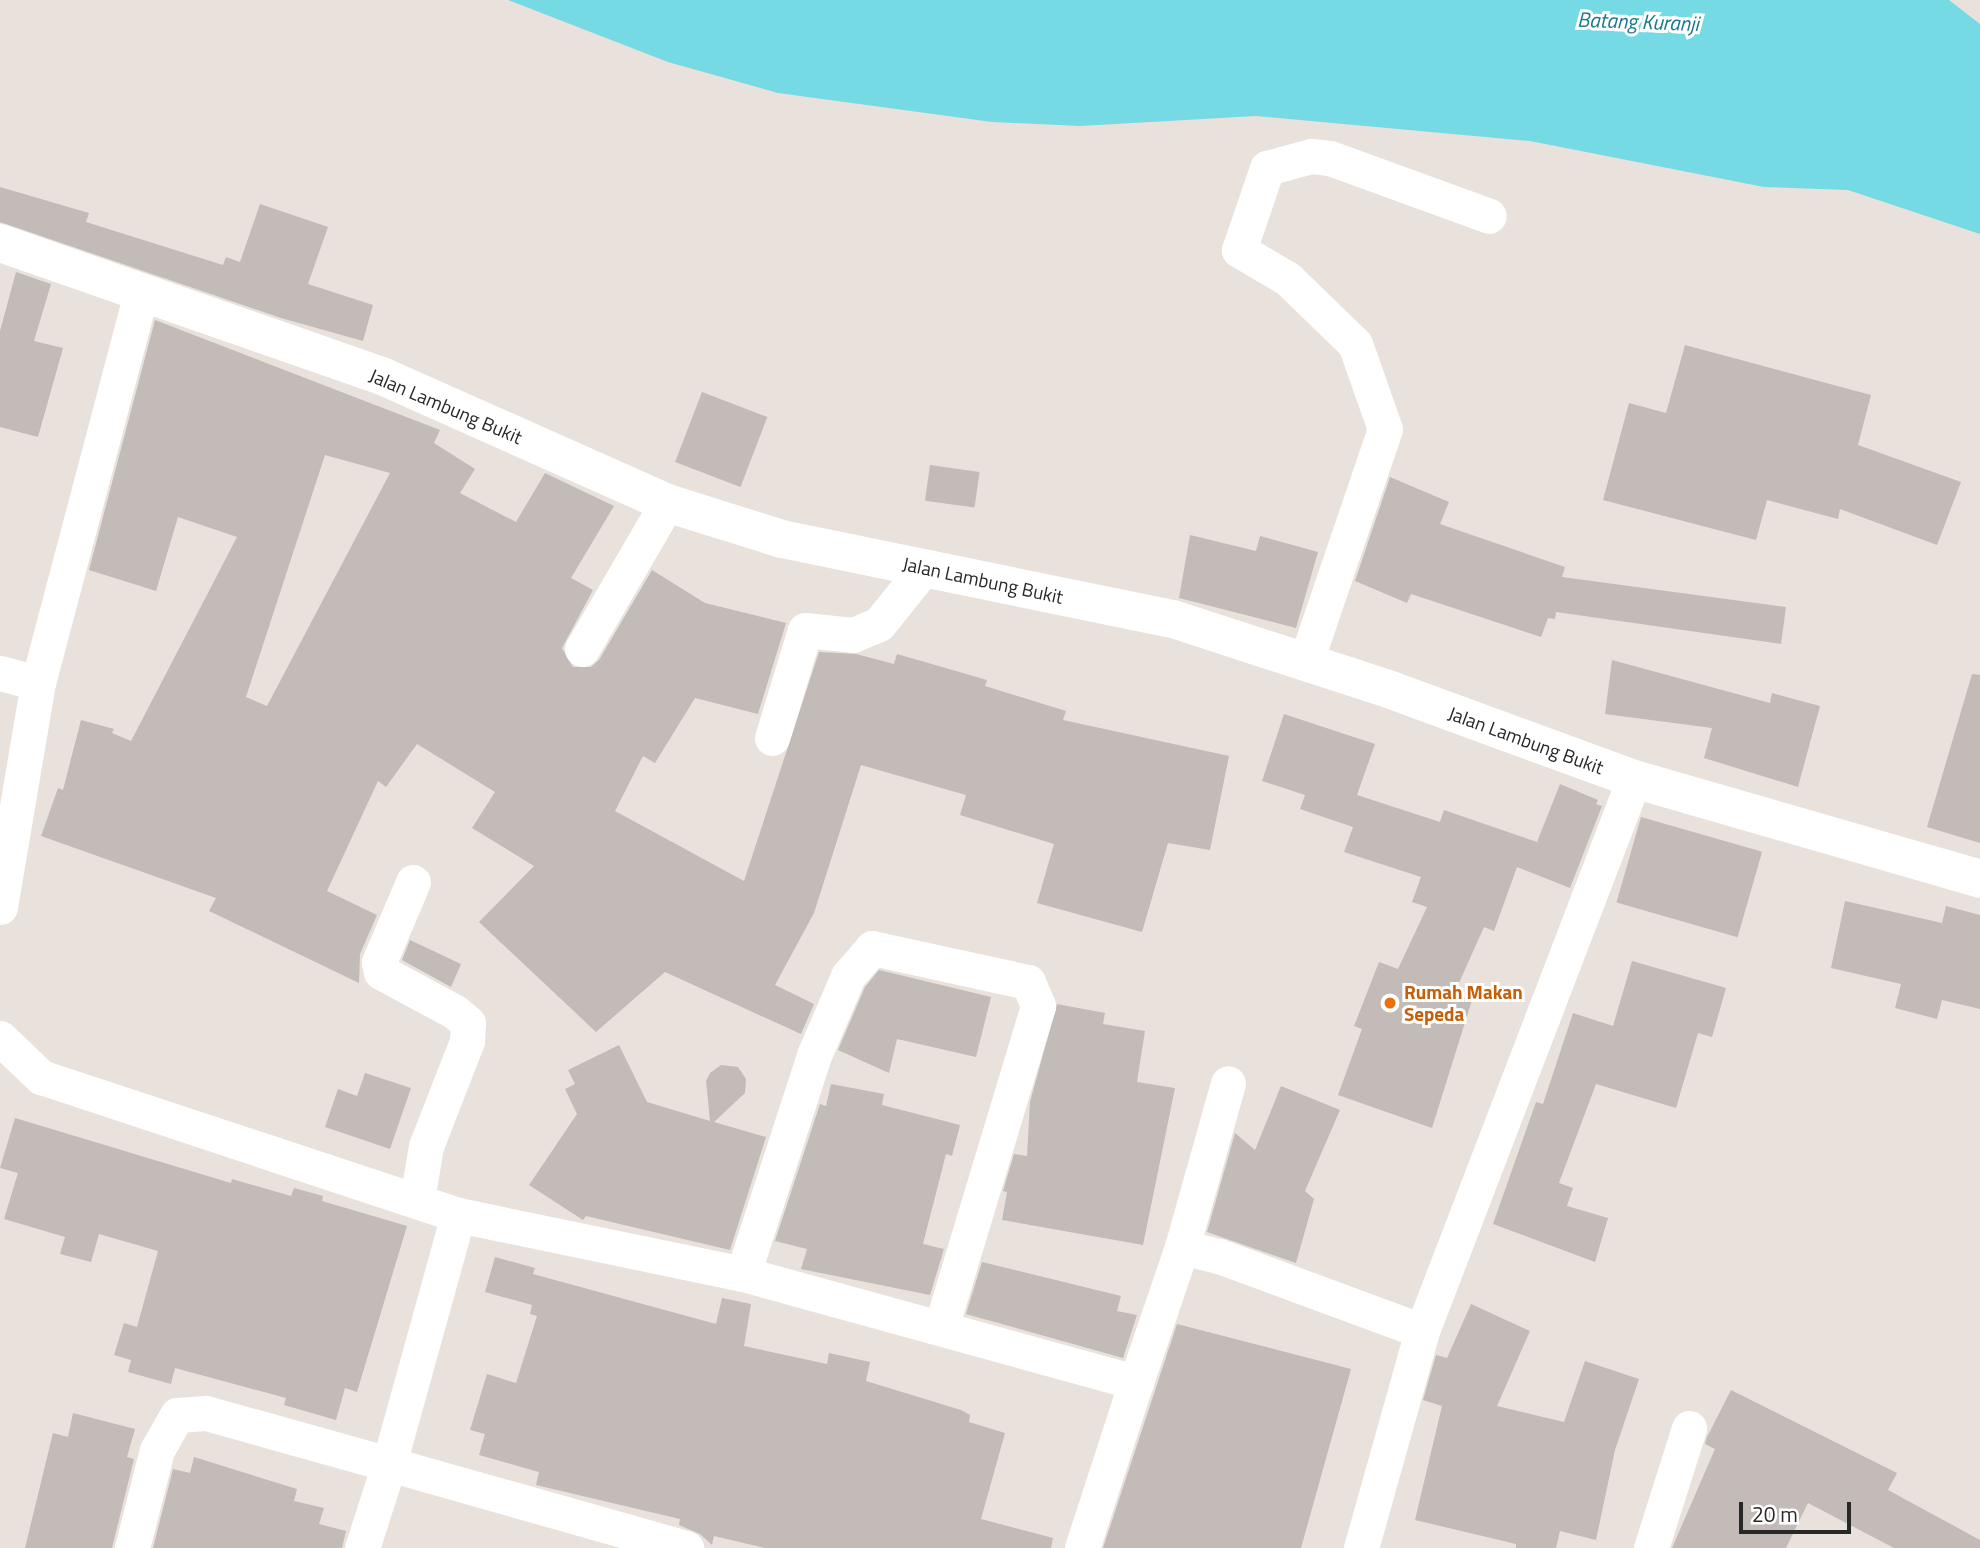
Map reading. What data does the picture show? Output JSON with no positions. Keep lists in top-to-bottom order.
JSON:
{
  "streets": {
    "street": ["Jalan Lambung Bukit"]
  },
  "water": ["Batang Kuranji"],
  "places": ["Rumah Makan Sepeda"],
  "scale_bar": "20 m"
}
